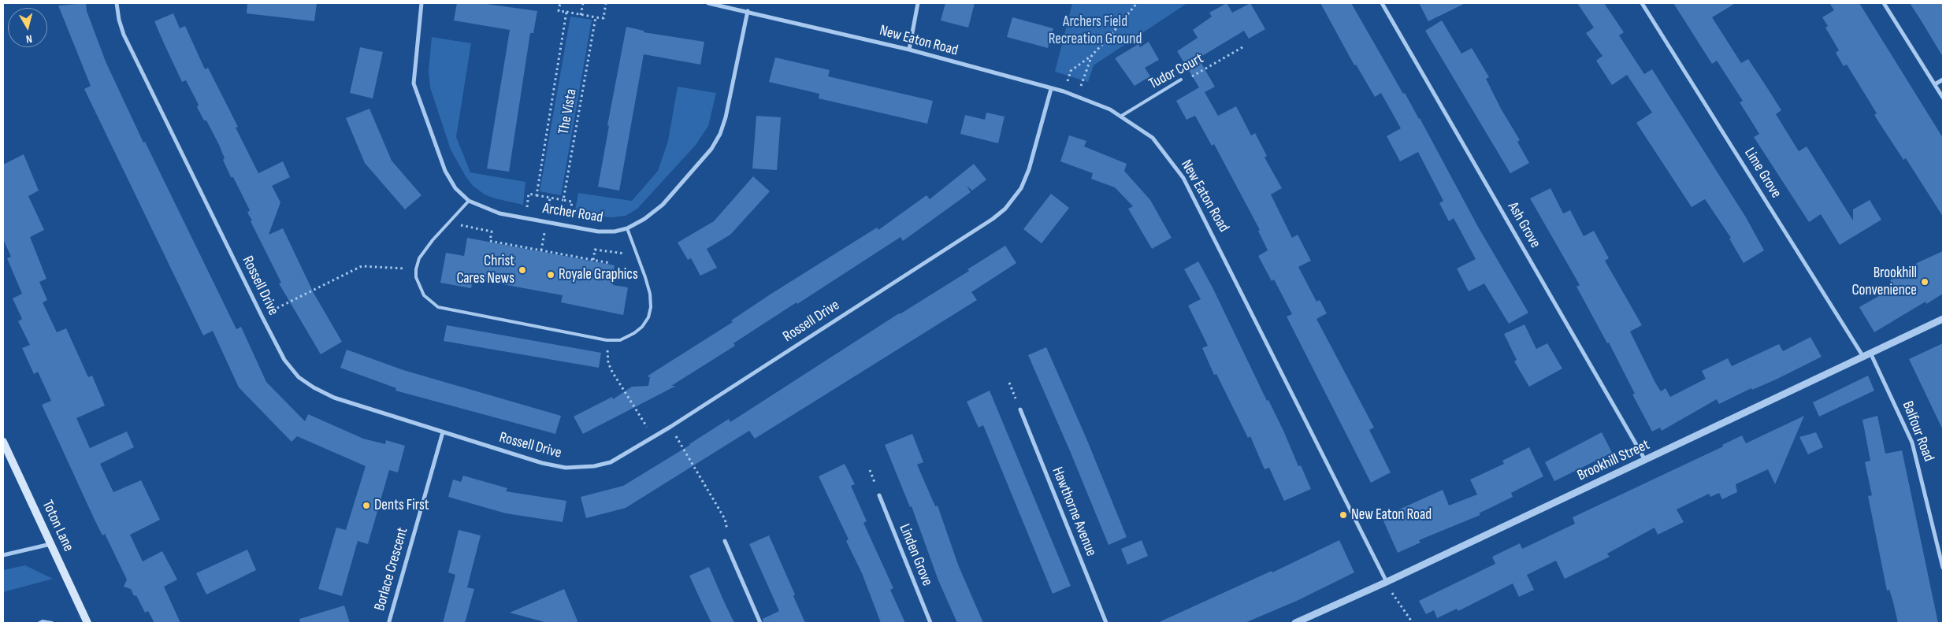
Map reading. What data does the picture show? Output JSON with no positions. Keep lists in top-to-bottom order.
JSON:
{
  "streets": {
    "main road": ["Toton Lane"],
    "street": [
      "New Eaton Road",
      "Lime Grove",
      "Archer Road",
      "Ash Grove",
      "Rossell Drive",
      "Balfour Road",
      "Brookhill Street",
      "Hawthorne Avenue",
      "Linden Grove",
      "Borlace Crescent"
    ],
    "lane": ["Tudor Court"],
    "path": ["The Vista"]
  },
  "crossings": [
    ["New Eaton Road", "Tudor Court"],
    ["New Eaton Road", "Archer Road"],
    ["New Eaton Road", "Rossell Drive"],
    ["New Eaton Road", "Brookhill Street"],
    ["Lime Grove", "Brookhill Street"],
    ["Ash Grove", "Brookhill Street"],
    ["Rossell Drive", "Borlace Crescent"],
    ["Balfour Road", "Brookhill Street"]
  ],
  "parks": ["Archers Field Recreation Ground"],
  "places": [
    "Christ Cares News",
    "Royale Graphics",
    "Brookhill Convenience",
    "Dents First",
    "New Eaton Road"
  ],
  "north": "bottom"
}
